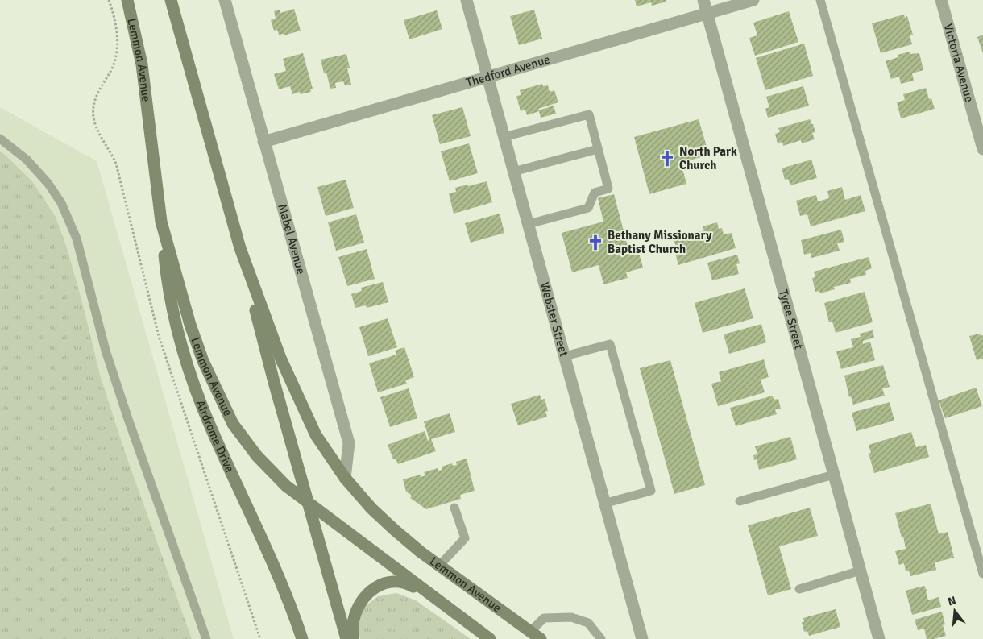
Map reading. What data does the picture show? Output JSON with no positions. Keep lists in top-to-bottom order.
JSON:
{
  "streets": {
    "main road": ["Lemmon Avenue", "Airdrome Drive"],
    "street": [
      "Victoria Avenue",
      "Thedford Avenue",
      "Mabel Avenue",
      "Webster Street",
      "Tyree Street"
    ]
  },
  "crossings": [
    ["Lemmon Avenue", "Mabel Avenue"],
    ["Lemmon Avenue", "Airdrome Drive"],
    ["Thedford Avenue", "Mabel Avenue"],
    ["Thedford Avenue", "Webster Street"],
    ["Thedford Avenue", "Tyree Street"]
  ],
  "places": {
    "church": ["North Park Church", "Bethany Missionary Baptist Church"]
  },
  "north": "top"
}
